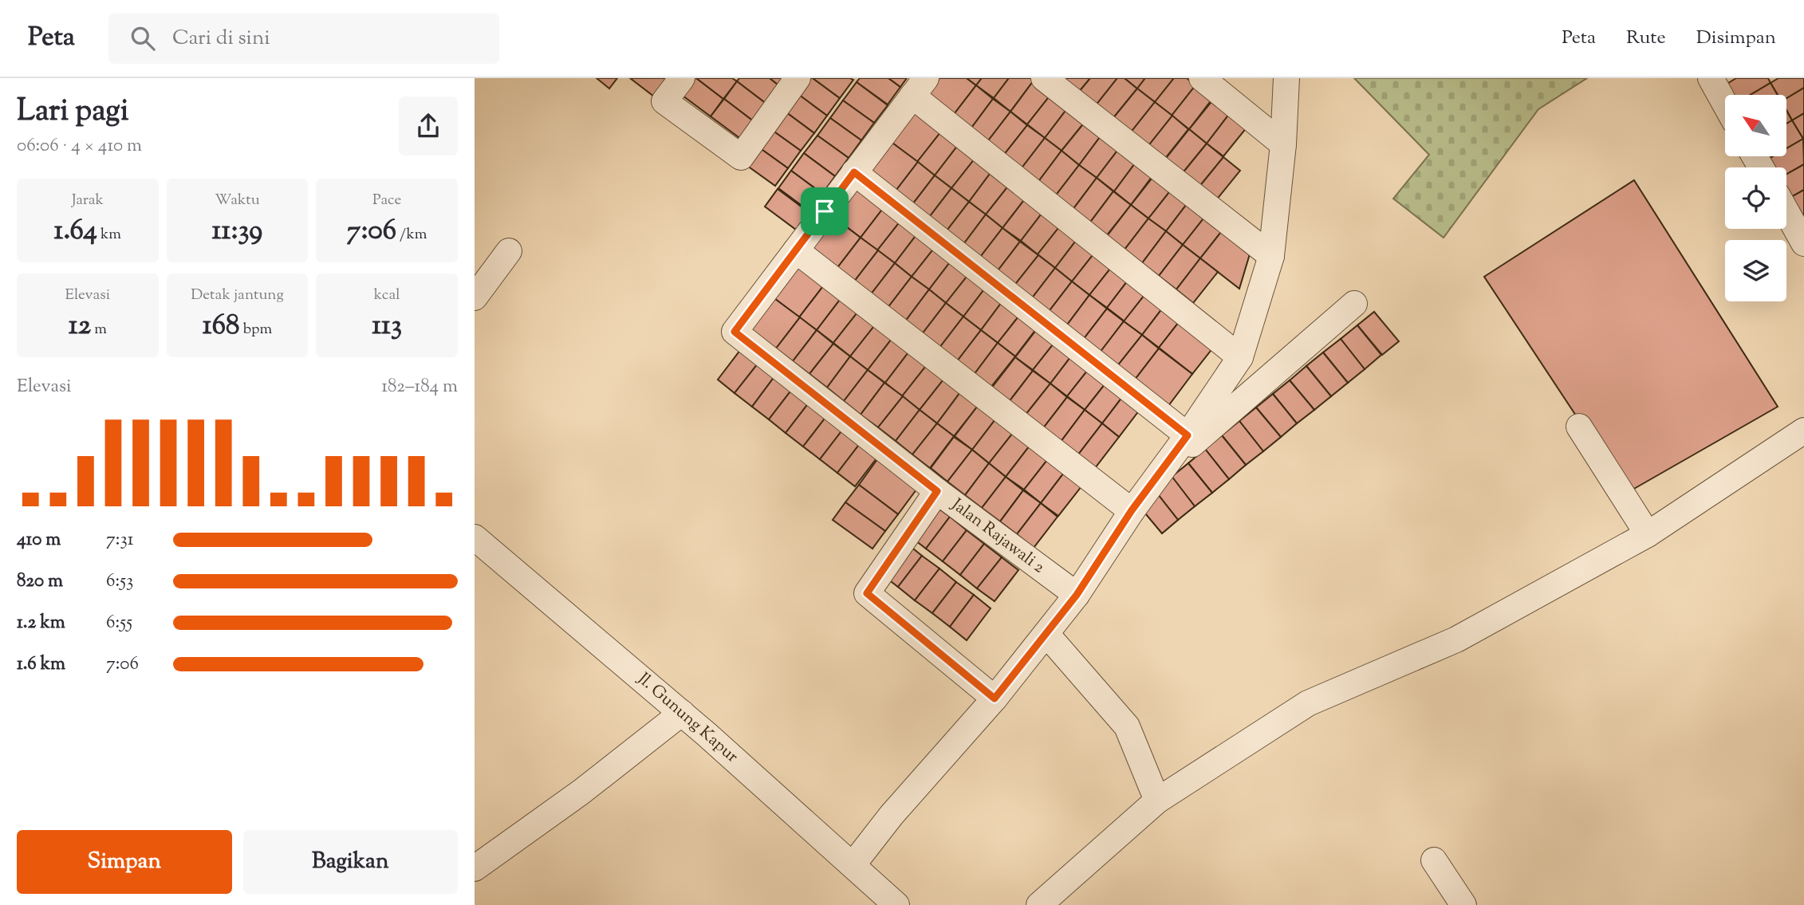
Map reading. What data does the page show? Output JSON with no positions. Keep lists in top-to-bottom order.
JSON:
{
  "streets": {
    "street": ["Jalan Rajawali 2", "Jl. Gunung Kapur"]
  },
  "north": "top left",
  "page": {
    "header": "Peta",
    "search": "Cari di sini",
    "nav": ["Peta", "Rute", "Disimpan"],
    "heading": ["Lari pagi", "06:06 · 4 × 410 m"],
    "stats": [
      ["Jarak", "1.64 km"],
      ["Waktu", "11:39"],
      ["Pace", "7:06 /km"],
      ["Elevasi", "12 m"],
      ["Detak jantung", "168 bpm"],
      ["kcal", "113"]
    ],
    "chart": ["Elevasi", "182–184 m"],
    "list": [
      {
        "name": "410 m",
        "note": "7:31"
      },
      {
        "name": "820 m",
        "note": "6:53"
      },
      {
        "name": "1.2 km",
        "note": "6:55"
      },
      {
        "name": "1.6 km",
        "note": "7:06"
      }
    ],
    "buttons": ["Simpan", "Bagikan"]
  }
}
